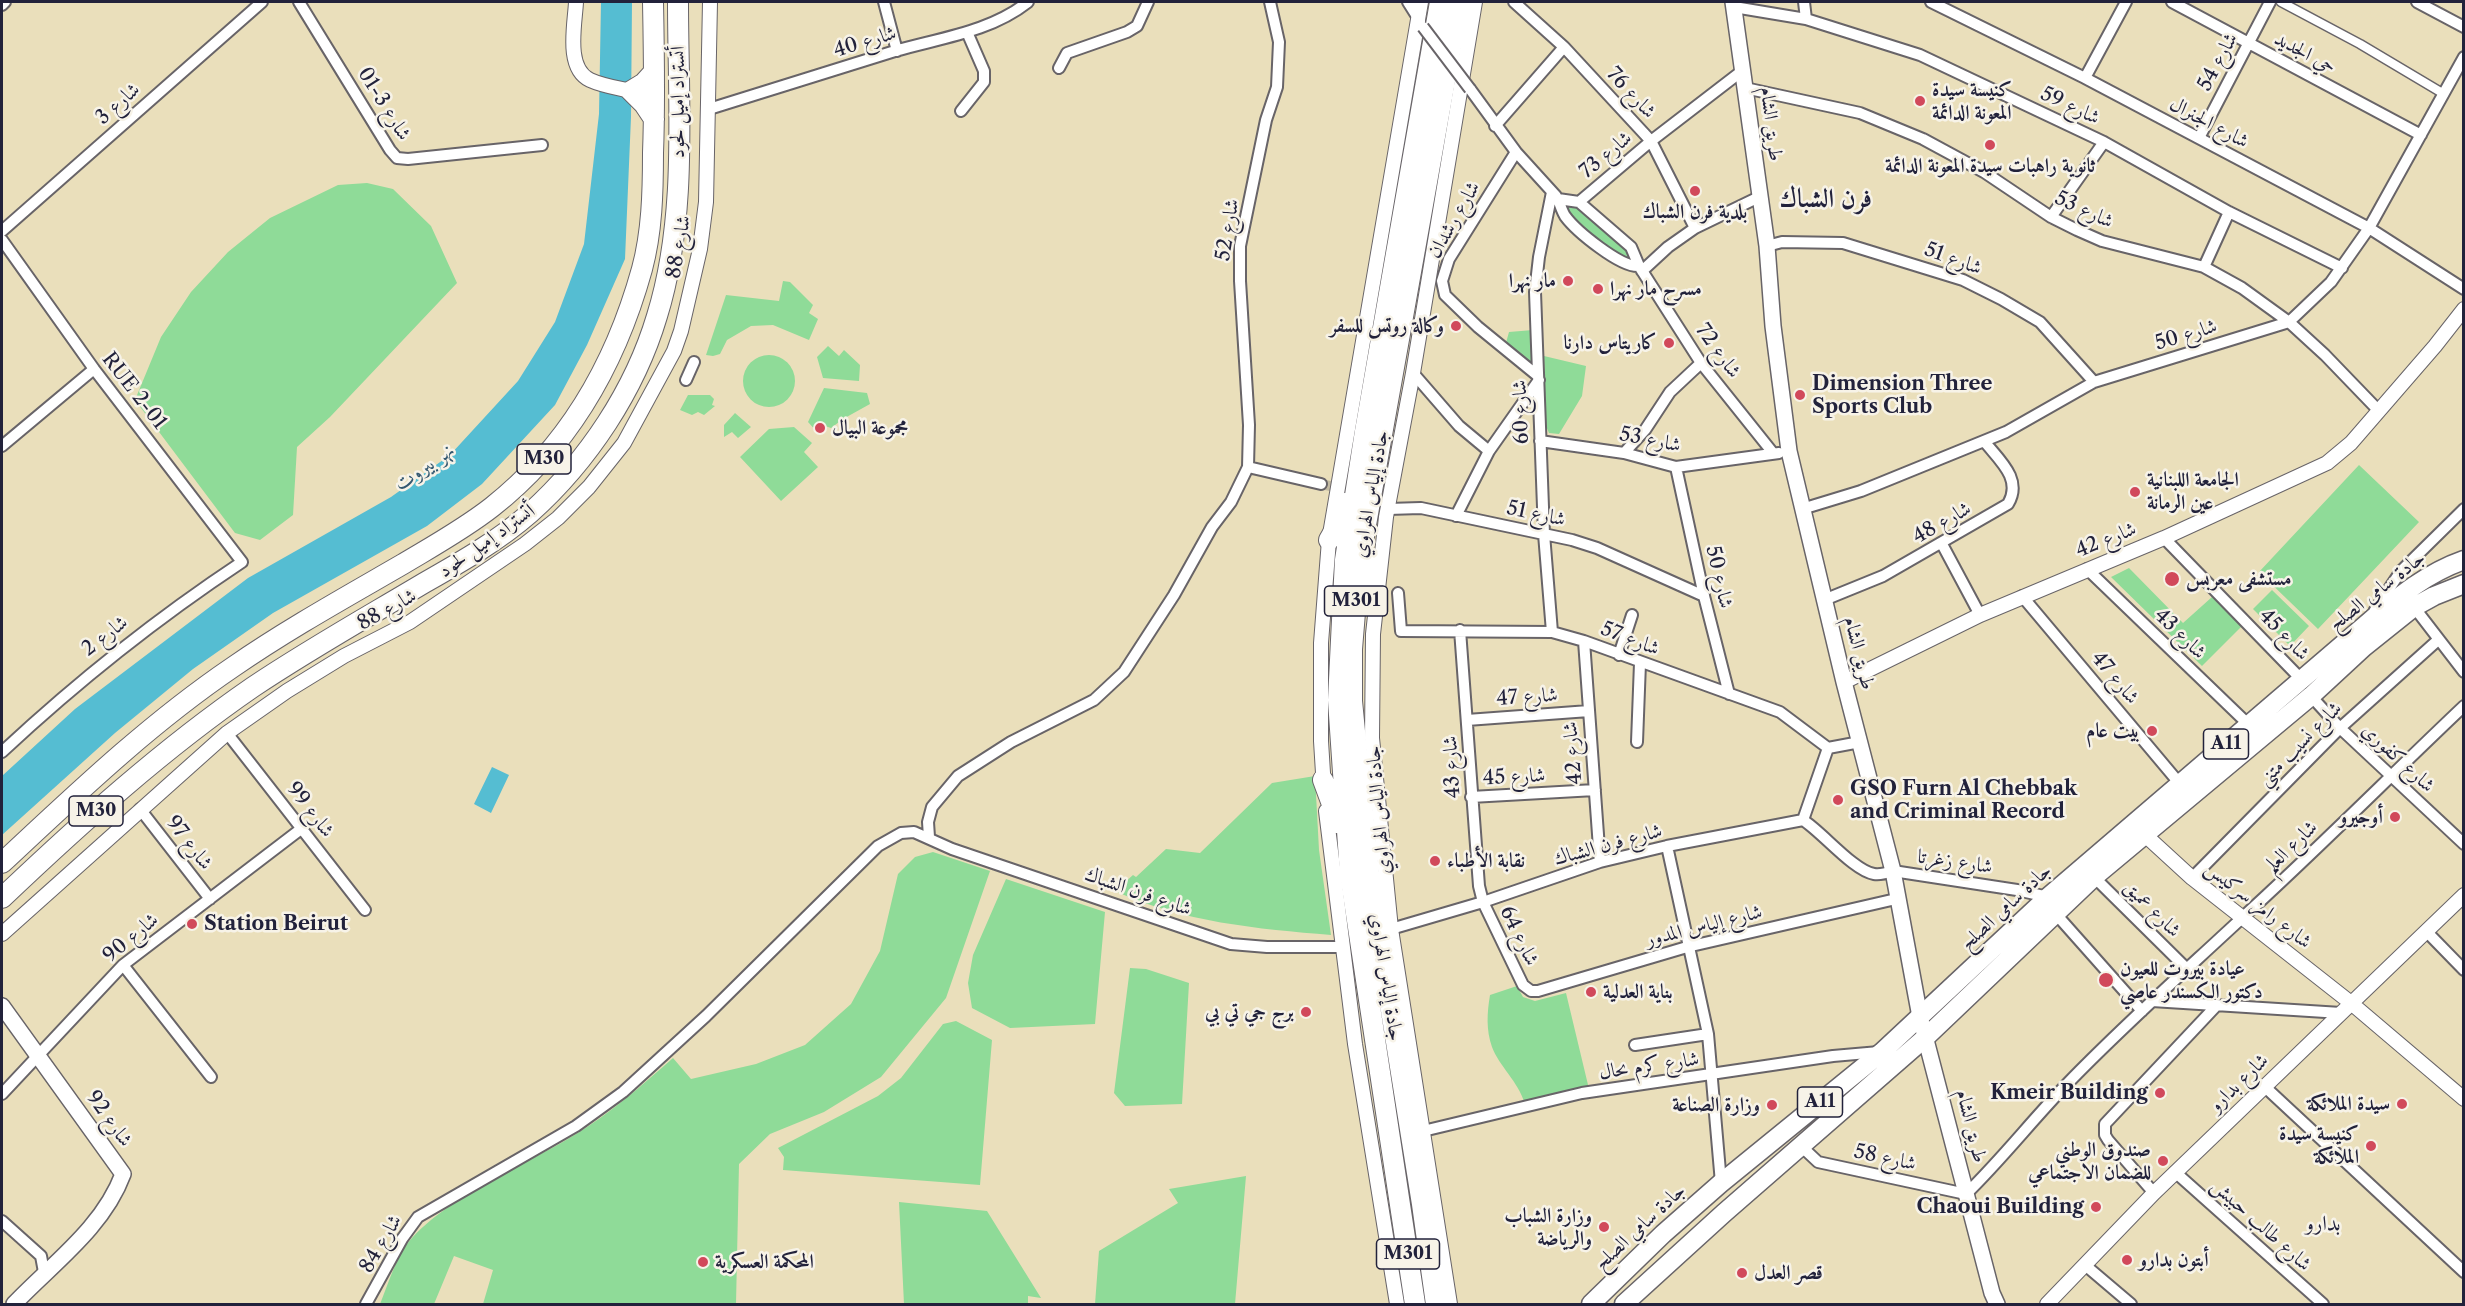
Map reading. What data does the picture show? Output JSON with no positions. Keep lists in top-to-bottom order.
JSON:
{
  "streets": {
    "highway": [
      "أتستراد إميل لحود",
      "M30",
      "جادة إلياس الهراوي",
      "جادة سامي الصلح",
      "M301",
      "A11"
    ],
    "main road": ["طريق الشام", "شارع 92"],
    "street": [
      "شارع 40",
      "حي الجديد",
      "شارع 54",
      "شارع 76",
      "شارع 3",
      "شارع 3-01",
      "شارع 59",
      "شارع الجنرال",
      "شارع 73",
      "شارع 53",
      "شارع رشدان",
      "شارع 52",
      "شارع 88",
      "شارع 51",
      "شارع 50",
      "شارع 72",
      "RUE 2-01",
      "شارع 60",
      "شارع 48",
      "شارع 42",
      "شارع 43",
      "شارع 45",
      "شارع 2",
      "شارع 57",
      "شارع 47",
      "شارع نسيب متني",
      "شارع كفوري",
      "شارع 99",
      "جادة الياس الهراوي",
      "شارع 97",
      "شارع فرن الشباك",
      "شارع العلم",
      "شارع زغرتا",
      "شارع رامز سركيس",
      "شارع عميق",
      "شارع إلياس المدور",
      "شارع 64",
      "شارع 90",
      "شارع كرم ىحال",
      "شارع بدارو",
      "شارع 58",
      "شارع طالب حبيش",
      "شارع 84"
    ]
  },
  "crossings": [
    ["شارع 40", "شارع 88"],
    ["حي الجديد", "شارع 54"],
    ["حي الجديد", "شارع 50"],
    ["شارع 54", "شارع الجنرال"],
    ["شارع 76", "شارع 73"],
    ["شارع 59", "طريق الشام"],
    ["شارع 59", "شارع 50"],
    ["شارع الجنرال", "شارع 50"],
    ["طريق الشام", "شارع 73"],
    ["طريق الشام", "شارع 53"],
    ["طريق الشام", "شارع 51"],
    ["طريق الشام", "شارع 50"],
    ["طريق الشام", "شارع 48"],
    ["طريق الشام", "شارع 42"],
    ["طريق الشام", "جادة سامي الصلح"],
    ["طريق الشام", "شارع العلم"],
    ["طريق الشام", "شارع زغرتا"],
    ["طريق الشام", "شارع إلياس المدور"],
    ["طريق الشام", "شارع 58"],
    ["شارع 73", "شارع 72"],
    ["شارع 53", "شارع 50"],
    ["شارع 53", "شارع 72"],
    ["شارع 53", "شارع 60"],
    ["شارع 53", "شارع 42"],
    ["شارع رشدان", "شارع 60"],
    ["شارع 88", "شارع 99"],
    ["شارع 88", "شارع 97"],
    ["شارع 51", "شارع 50"],
    ["شارع 51", "شارع 60"],
    ["شارع 51", "جادة إلياس الهراوي"],
    ["شارع 50", "شارع 48"],
    ["شارع 50", "شارع 57"],
    ["RUE 2-01", "شارع 2"],
    ["شارع 60", "شارع 57"],
    ["جادة إلياس الهراوي", "جادة الياس الهراوي"],
    ["جادة إلياس الهراوي", "شارع فرن الشباك"],
    ["شارع 42", "شارع 43"],
    ["شارع 42", "شارع 45"],
    ["شارع 42", "شارع 57"],
    ["شارع 42", "شارع 47"],
    ["شارع 42", "شارع فرن الشباك"],
    ["جادة سامي الصلح", "شارع 43"],
    ["جادة سامي الصلح", "شارع 45"],
    ["جادة سامي الصلح", "شارع 47"],
    ["جادة سامي الصلح", "شارع كفوري"],
    ["جادة سامي الصلح", "شارع زغرتا"],
    ["جادة سامي الصلح", "شارع رامز سركيس"],
    ["جادة سامي الصلح", "شارع عميق"],
    ["جادة سامي الصلح", "شارع كرم ىحال"],
    ["جادة سامي الصلح", "شارع 58"],
    ["شارع 43", "شارع 45"],
    ["شارع 43", "شارع 57"],
    ["شارع 43", "شارع 47"],
    ["شارع 43", "شارع فرن الشباك"],
    ["شارع 43", "شارع 64"],
    ["شارع 45", "شارع كفوري"],
    ["شارع نسيب متني", "شارع كفوري"],
    ["شارع نسيب متني", "شارع رامز سركيس"],
    ["شارع كفوري", "شارع العلم"],
    ["شارع 99", "شارع 90"],
    ["جادة الياس الهراوي", "شارع فرن الشباك"],
    ["جادة الياس الهراوي", "شارع كرم ىحال"],
    ["شارع 97", "شارع 90"],
    ["شارع فرن الشباك", "شارع 64"],
    ["شارع فرن الشباك", "شارع 84"],
    ["شارع العلم", "شارع رامز سركيس"],
    ["شارع العلم", "شارع عميق"],
    ["شارع العلم", "شارع 58"],
    ["شارع رامز سركيس", "شارع بدارو"],
    ["شارع إلياس المدور", "شارع 64"],
    ["شارع 90", "شارع 92"],
    ["شارع بدارو", "شارع طالب حبيش"]
  ],
  "districts": ["فرن الشباك", "بدارو"],
  "water": ["نهر بيروت"],
  "places": [
    "كنيسة سيدة المعونة الدائمة",
    "ثانوية راهبات سيدة المعونة الدائمة",
    "بلدية فرن الشباك",
    "مار نهرا",
    "مسرح مار نهرا",
    "وكالة روتس للسفر",
    "كاريتاس دارنا",
    "Dimension Three Sports Club",
    "مجموعة البيال",
    "الجامعة اللبنانية عين الرمانة",
    "مستشفى معربس",
    "بيت عام",
    "GSO Furn Al Chebbak and Criminal Record",
    "أوجيرو",
    "نقابة الأطباء",
    "Station Beirut",
    "عيادة بيروت للعيون دكتور الكسندر عاصي",
    "بناية العدلية",
    "برج جي تي بي",
    "Kmeir Building",
    "سيدة الملائكة",
    "وزارة الصناعة",
    "كنيسة سيدة الملائكة",
    "صندوق الوطني للضمان الاجتماعي",
    "Chaoui Building",
    "وزارة الشباب والرياضة",
    "أبتون بدارو",
    "المحكمة العسكرية",
    "قصر العدل"
  ]
}
